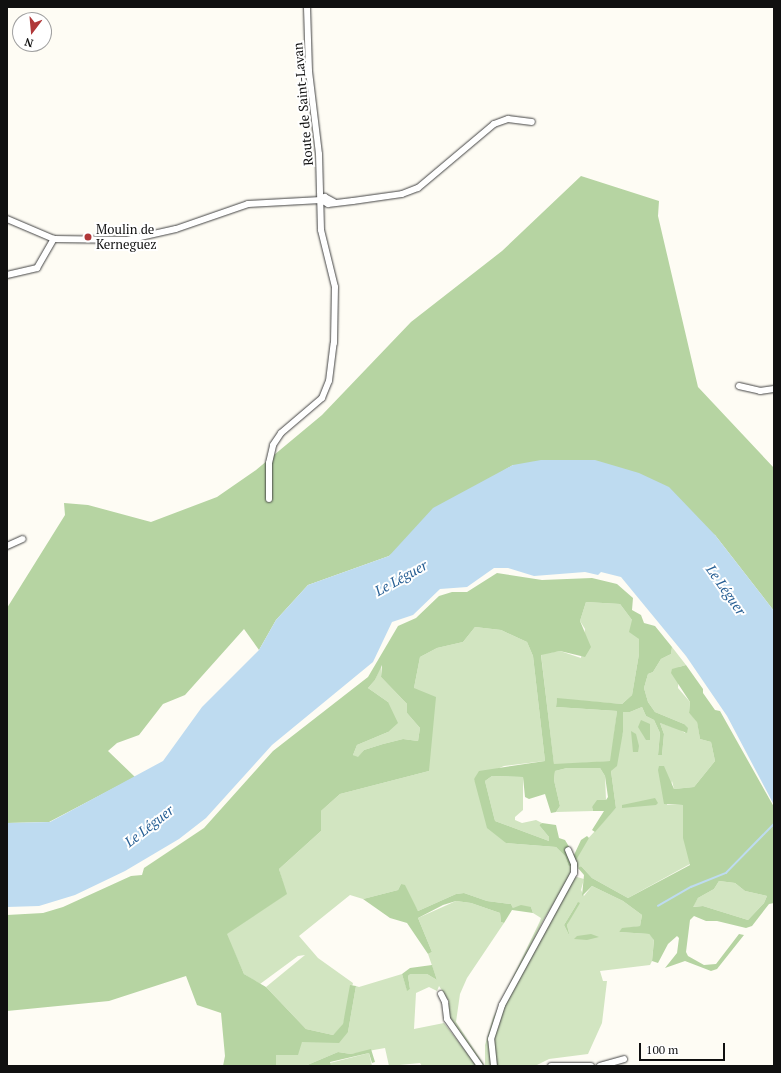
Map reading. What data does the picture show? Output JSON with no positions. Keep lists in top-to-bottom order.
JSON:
{
  "streets": {
    "street": ["Route de Saint-Lavan"]
  },
  "water": ["Le Léguer"],
  "places": ["Moulin de Kerneguez"],
  "scale_bar": "100 m",
  "north": "bottom"
}
